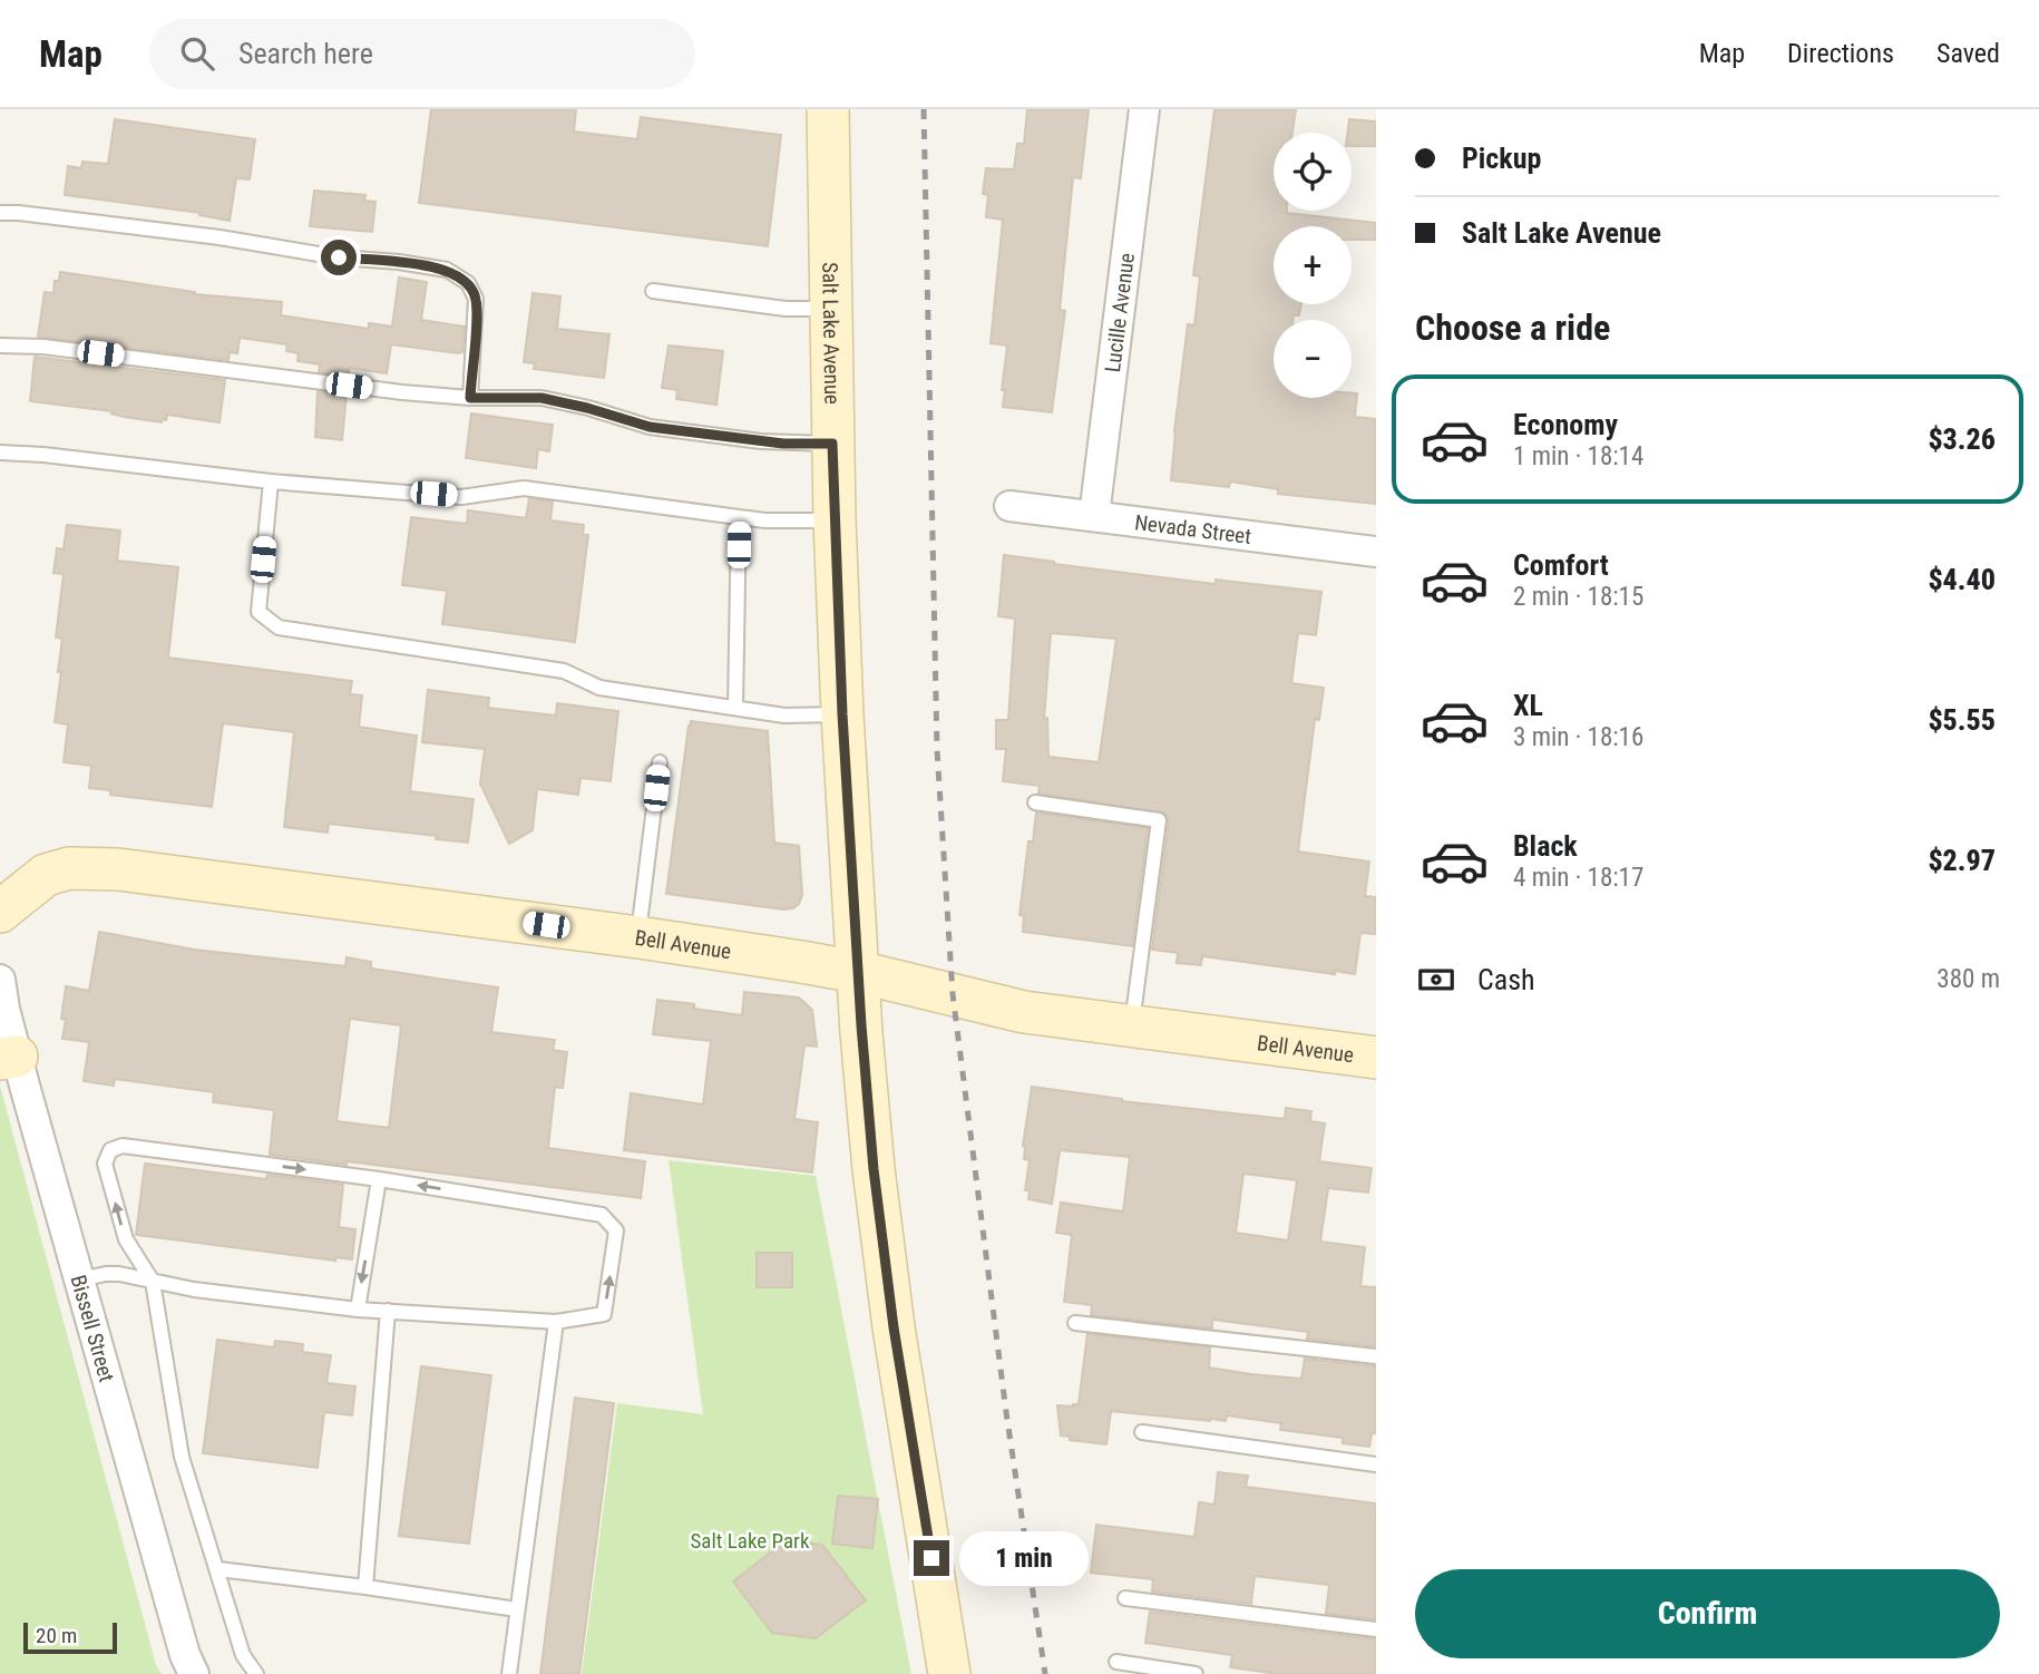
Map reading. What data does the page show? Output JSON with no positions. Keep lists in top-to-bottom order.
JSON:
{
  "streets": {
    "street": [
      "Lucille Avenue",
      "Salt Lake Avenue",
      "Nevada Street",
      "Bell Avenue",
      "Bissell Street"
    ]
  },
  "crossings": [
    ["Lucille Avenue", "Nevada Street"],
    ["Salt Lake Avenue", "Bell Avenue"]
  ],
  "parks": ["Salt Lake Park"],
  "scale_bar": "20 m",
  "page": {
    "header": "Map",
    "search": "Search here",
    "nav": ["Map", "Directions", "Saved"],
    "banner": ["Pickup", "Salt Lake Avenue"],
    "map_buttons": ["+", "−"],
    "heading": "Choose a ride",
    "list": [
      {
        "name": "Economy",
        "note": "1 min · 18:14",
        "value": "$3.26"
      },
      {
        "name": "Comfort",
        "note": "2 min · 18:15",
        "value": "$4.40"
      },
      {
        "name": "XL",
        "note": "3 min · 18:16",
        "value": "$5.55"
      },
      {
        "name": "Black",
        "note": "4 min · 18:17",
        "value": "$2.97"
      }
    ],
    "pay": ["Cash", "380 m"],
    "bubble": "1 min",
    "buttons": "Confirm",
    "scale": "20 m"
  }
}
